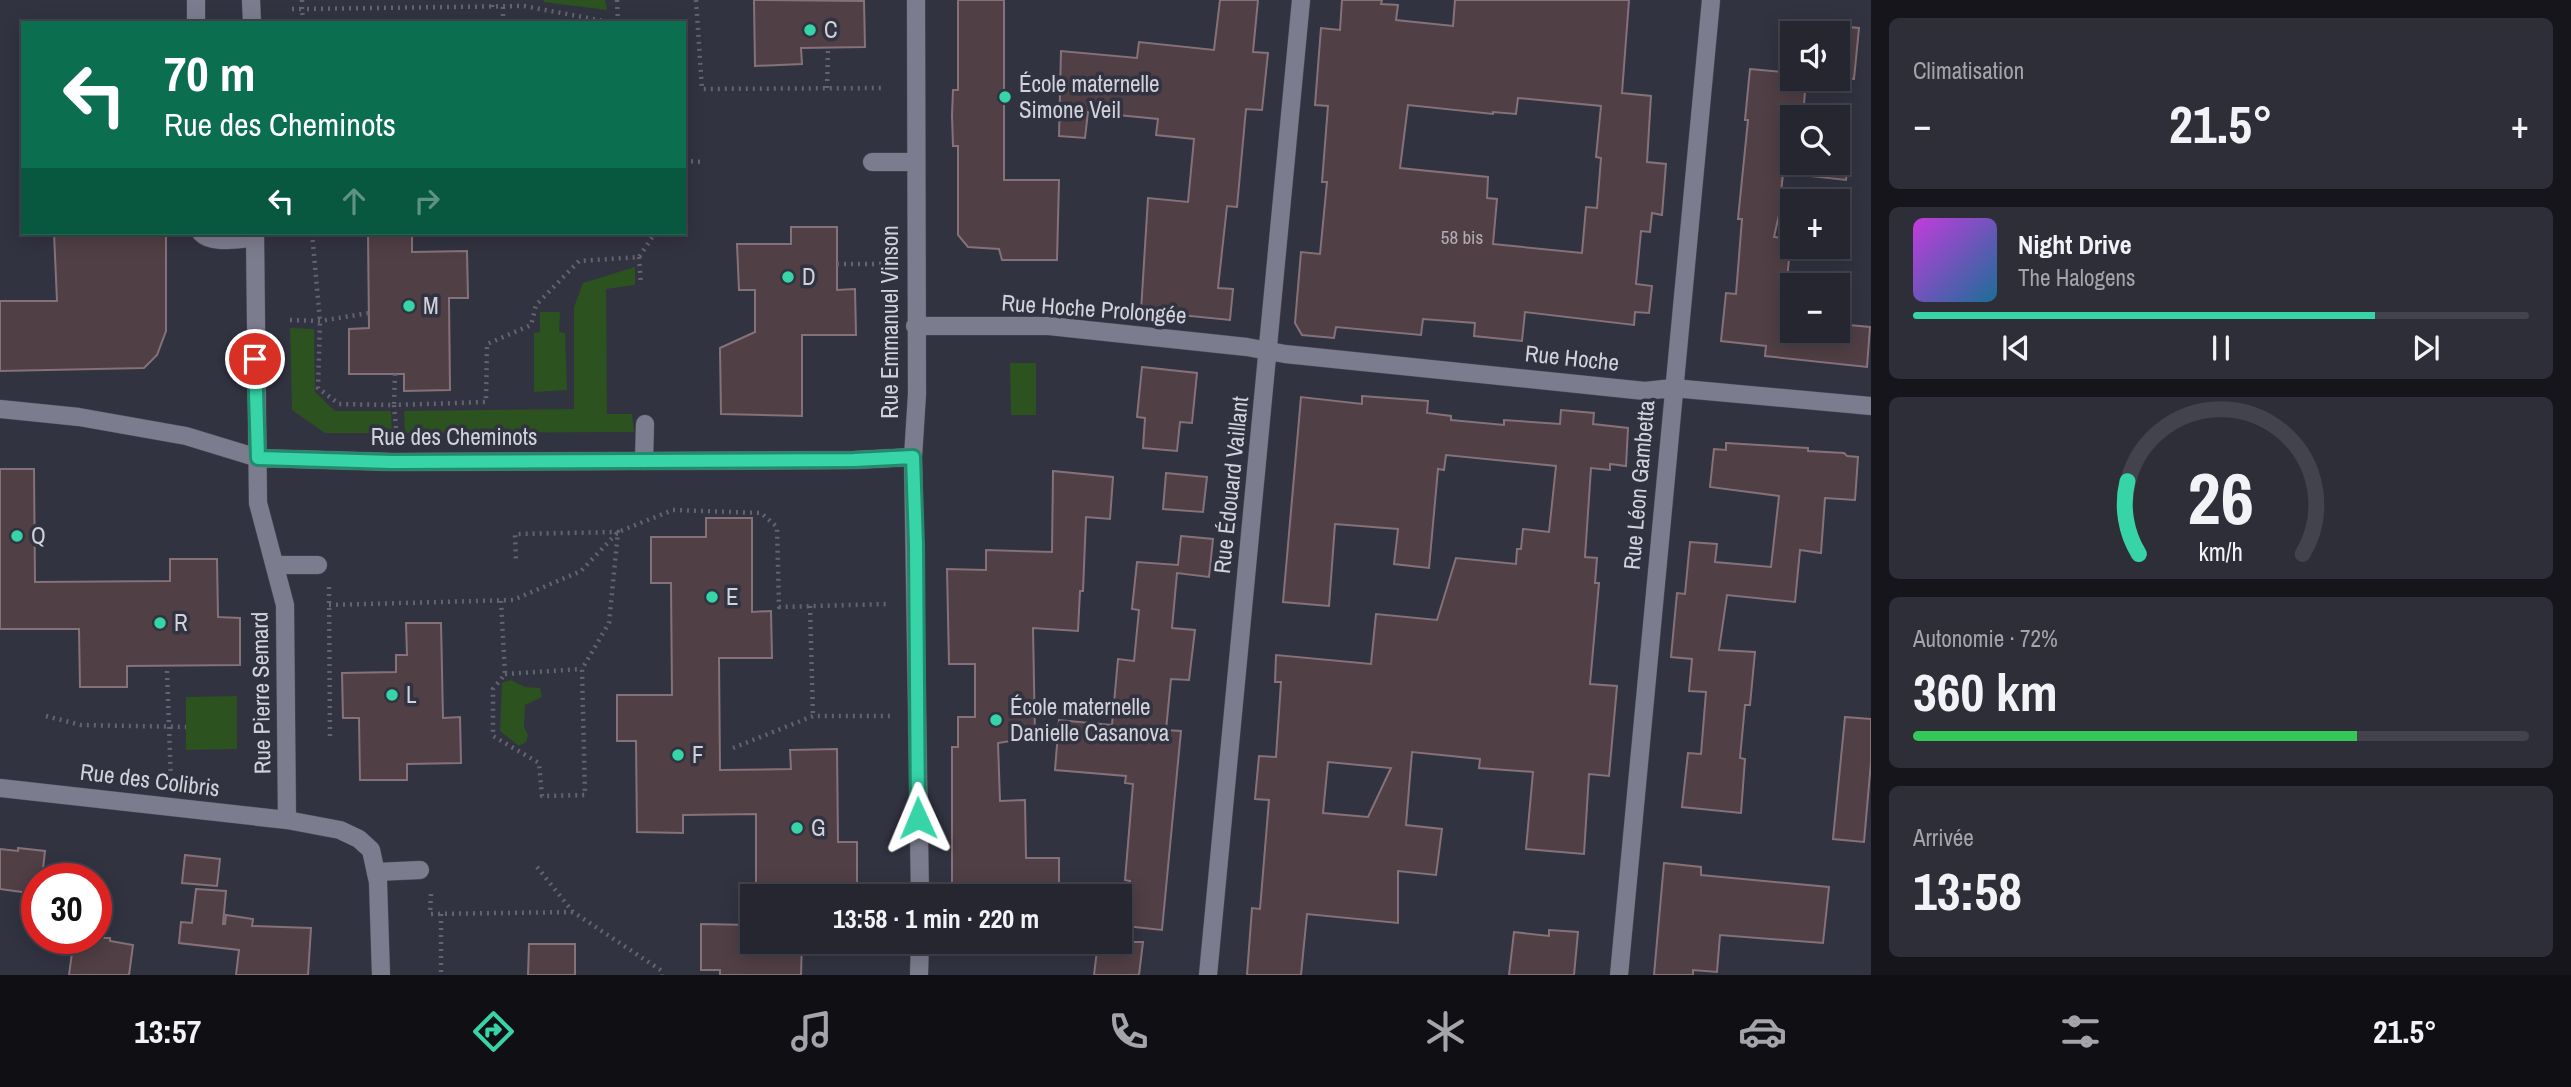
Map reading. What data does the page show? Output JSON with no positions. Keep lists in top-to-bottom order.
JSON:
{
  "streets": {
    "street": [
      "Rue Hoche Prolongée",
      "Rue Emmanuel Vinson",
      "Rue Hoche",
      "Rue des Cheminots",
      "Rue Édouard Vaillant",
      "Rue Léon Gambetta",
      "Rue Pierre Semard",
      "Rue des Colibris"
    ]
  },
  "crossings": [
    ["Rue Hoche Prolongée", "Rue Emmanuel Vinson"],
    ["Rue Hoche Prolongée", "Rue Hoche"],
    ["Rue Hoche Prolongée", "Rue Édouard Vaillant"],
    ["Rue Emmanuel Vinson", "Rue des Cheminots"],
    ["Rue Hoche", "Rue Édouard Vaillant"],
    ["Rue Hoche", "Rue Léon Gambetta"],
    ["Rue des Cheminots", "Rue Pierre Semard"],
    ["Rue Pierre Semard", "Rue des Colibris"]
  ],
  "places": [
    "C",
    "École maternelle Simone Veil",
    "D",
    "M",
    "Q",
    "E",
    "R",
    "L",
    "École maternelle Danielle Casanova",
    "F",
    "G"
  ],
  "house_numbers": ["58 bis"],
  "page": {
    "tile": [
      "Climatisation",
      ["Autonomie · 72%", "360 km"],
      ["Arrivée", "13:58"]
    ],
    "map_buttons": ["+", "−"],
    "turn": ["70 m", "Rue des Cheminots"],
    "heat": ["−", "21.5°", "+"],
    "song": ["Night Drive", "The Halogens"],
    "limit": "30",
    "trip": "13:58 · 1 min · 220 m",
    "tabs": ["13:57", "21.5°"],
    "gauge": ["26", "km/h"]
  }
}
